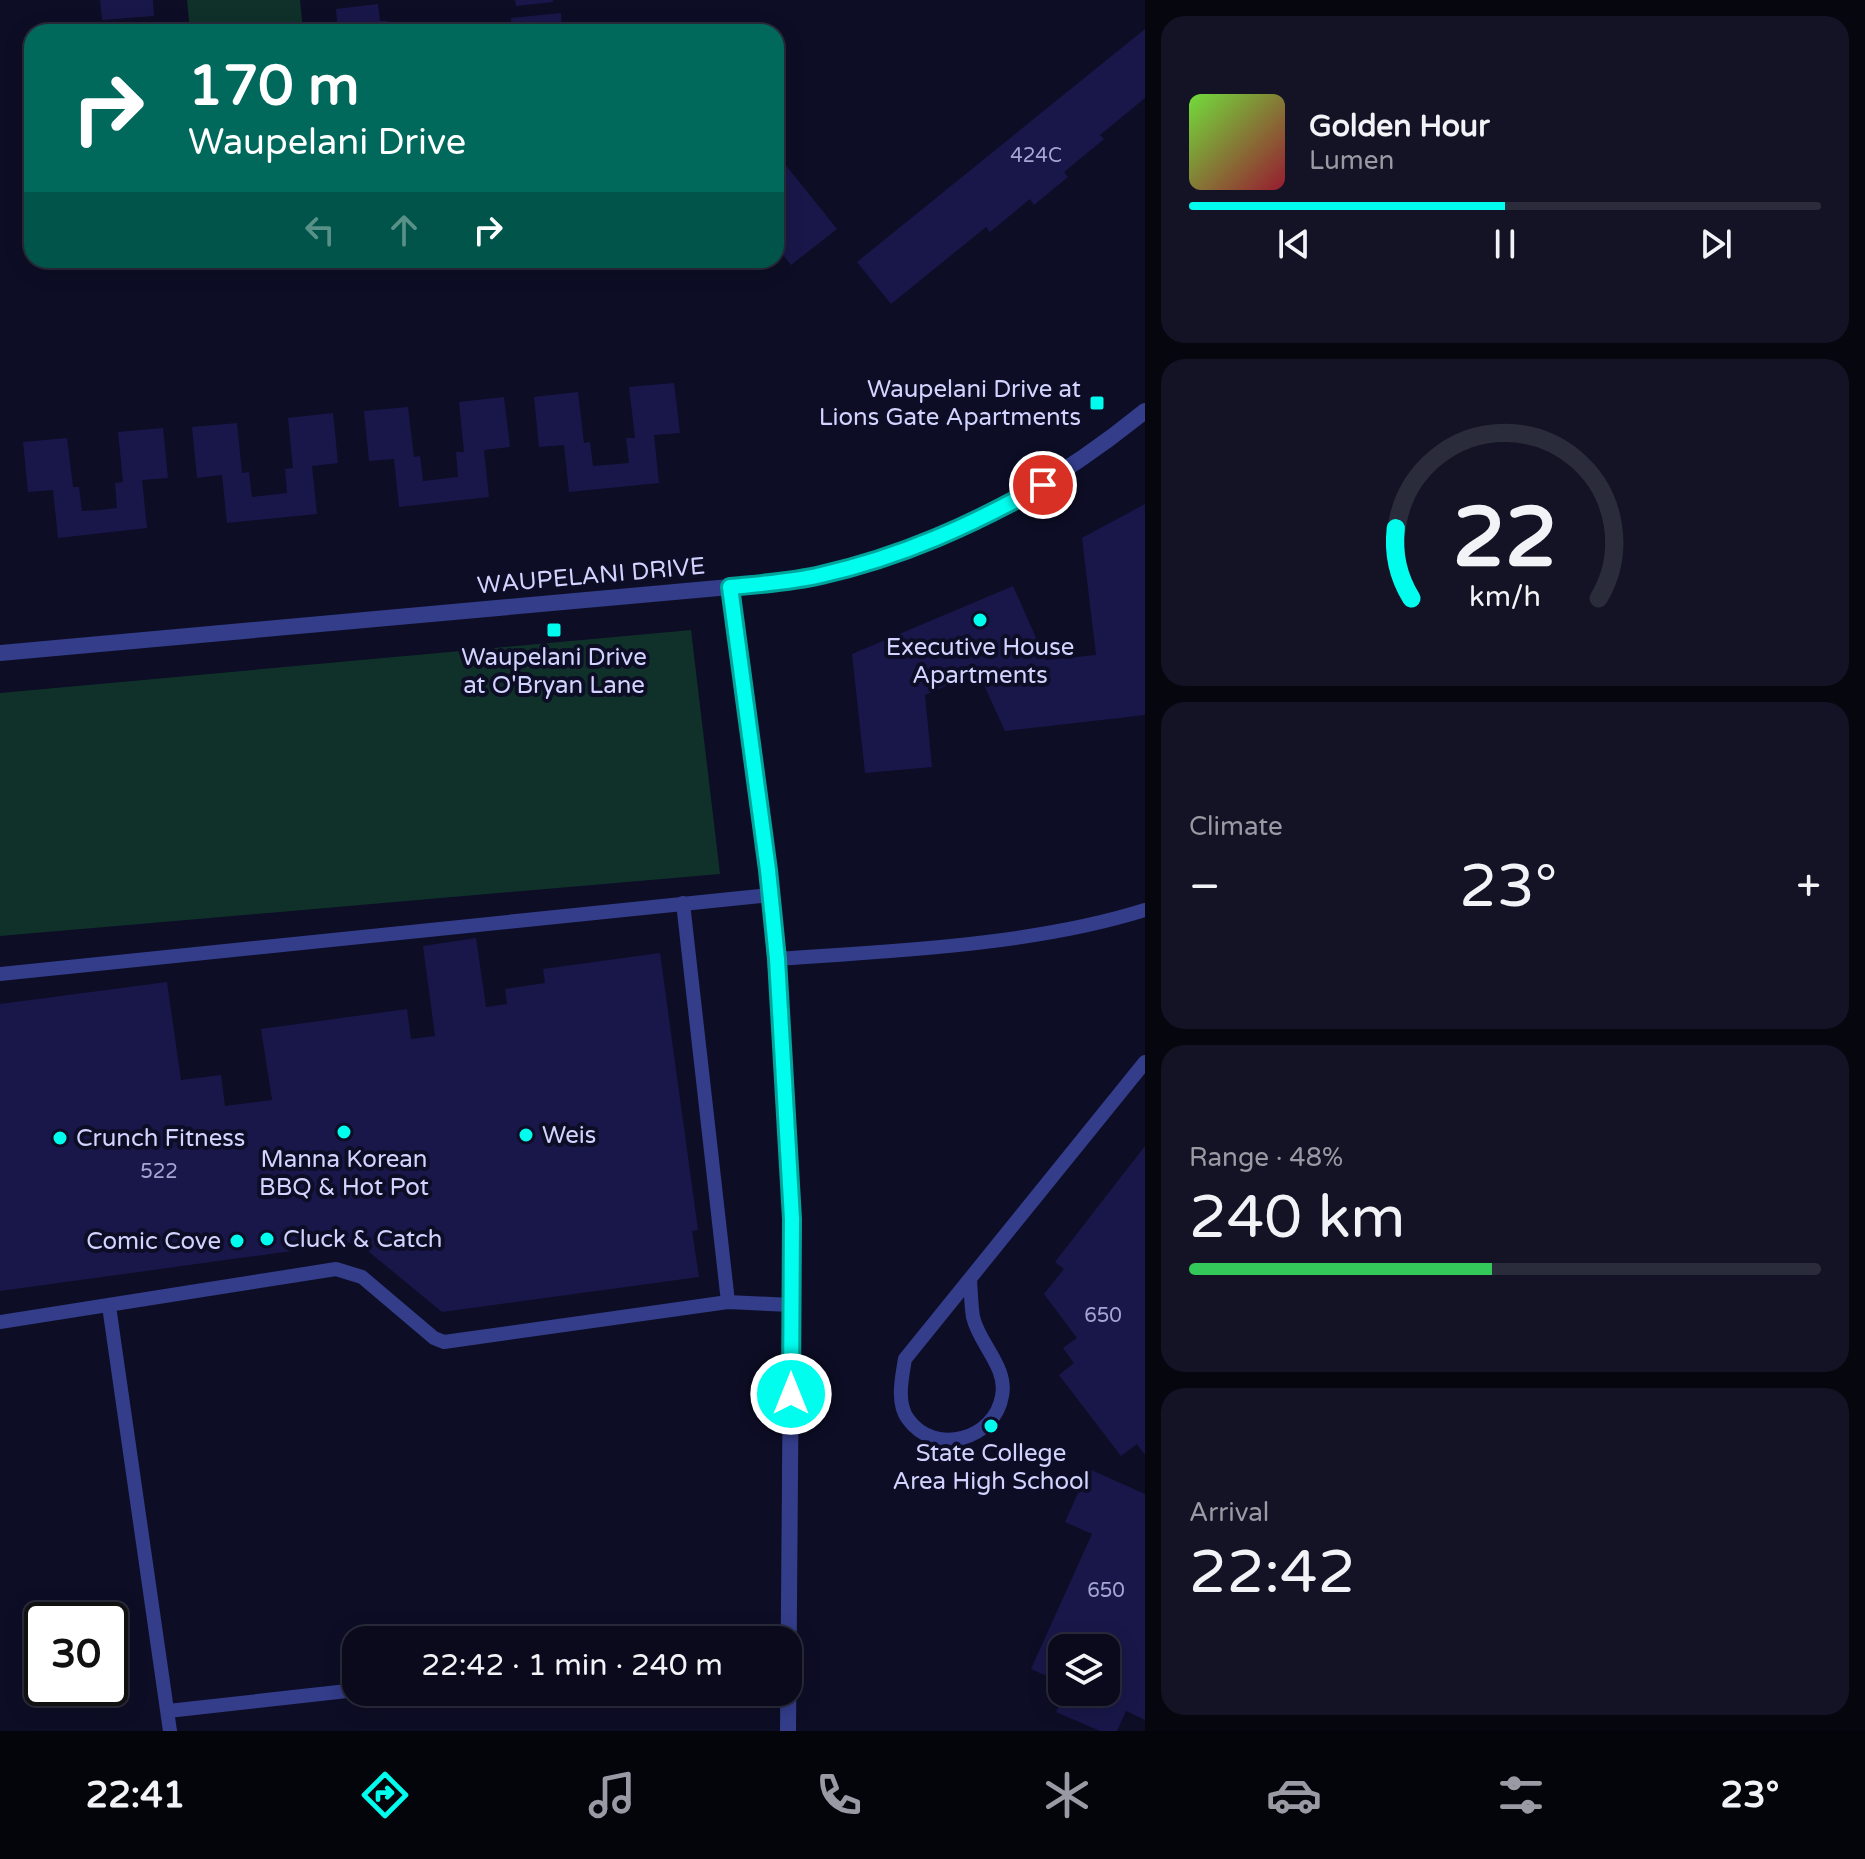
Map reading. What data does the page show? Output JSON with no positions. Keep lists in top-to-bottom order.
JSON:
{
  "streets": {
    "street": ["WAUPELANI DRIVE"]
  },
  "places": {
    "transit": ["Waupelani Drive at Lions Gate Apartments", "Waupelani Drive at O'Bryan Lane"],
    "other": [
      "Executive House Apartments",
      "Manna Korean BBQ & Hot Pot",
      "Weis",
      "Crunch Fitness",
      "Cluck & Catch",
      "Comic Cove",
      "State College Area High School"
    ]
  },
  "house_numbers": [
    "424C",
    "522",
    "650",
    "650"
  ],
  "page": {
    "turn": ["170 m", "Waupelani Drive"],
    "song": ["Golden Hour", "Lumen"],
    "tile": [
      "Climate",
      ["Range · 48%", "240 km"],
      ["Arrival", "22:42"]
    ],
    "heat": ["−", "23°", "+"],
    "limit": "30",
    "trip": "22:42 · 1 min · 240 m",
    "tabs": ["22:41", "23°"],
    "gauge": ["22", "km/h"]
  }
}
